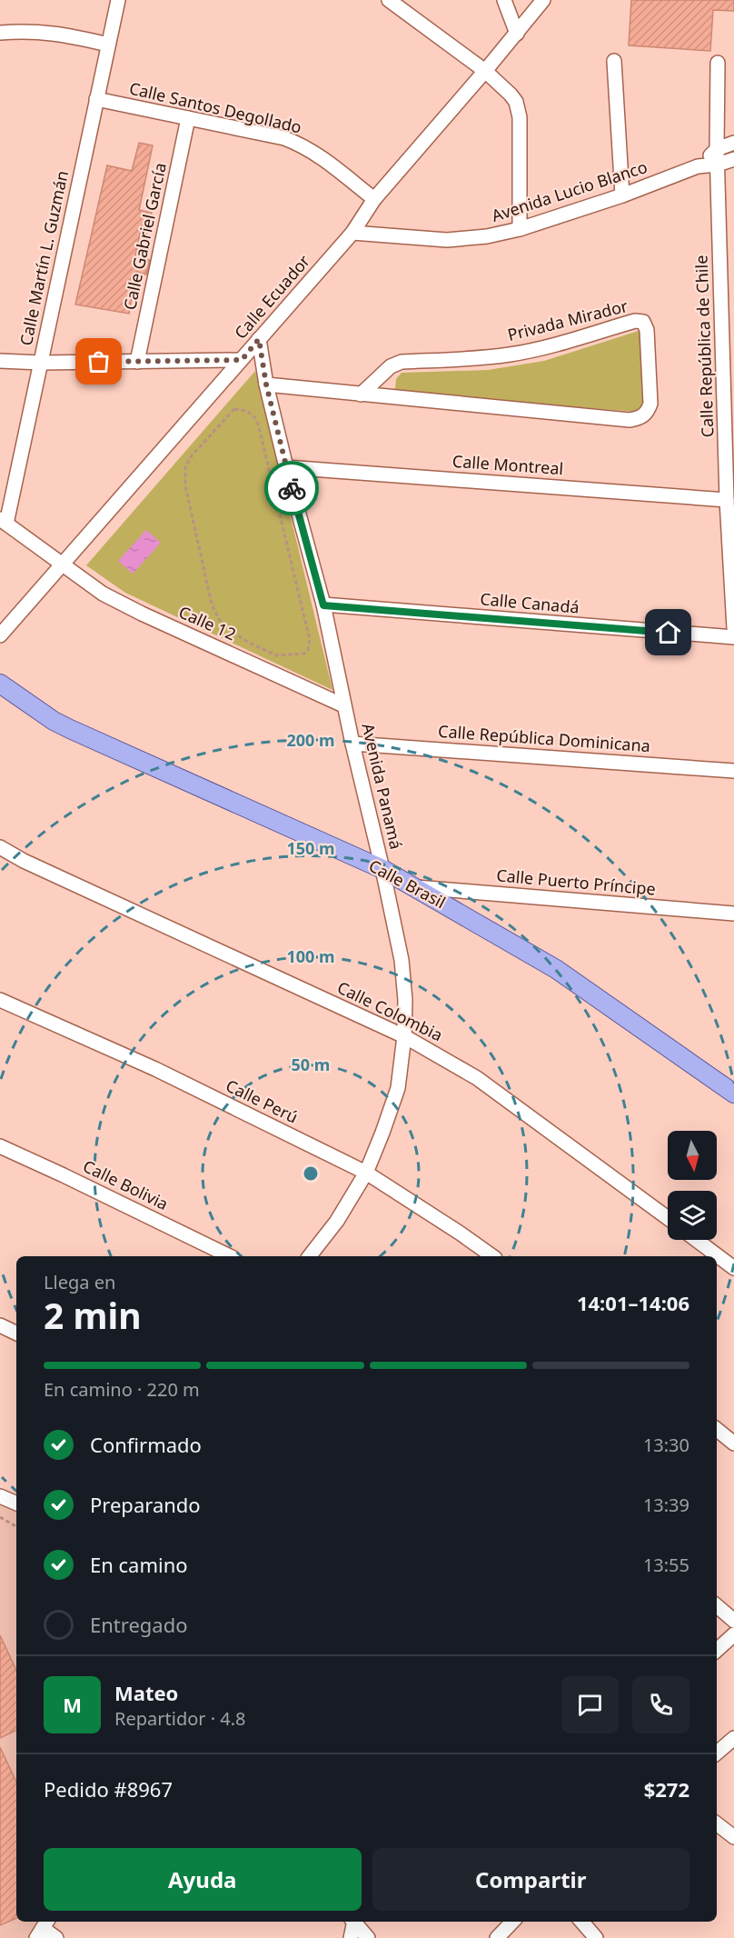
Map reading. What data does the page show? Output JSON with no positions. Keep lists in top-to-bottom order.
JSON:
{
  "streets": {
    "main road": ["Calle Brasil"],
    "street": [
      "Calle Santos Degollado",
      "Avenida Lucio Blanco",
      "Calle Gabriel García",
      "Calle Martín L. Guzmán",
      "Calle Ecuador",
      "Privada Mirador",
      "Calle República de Chile",
      "Calle Montreal",
      "Calle Canadá",
      "Calle 12",
      "Calle República Dominicana",
      "Avenida Panamá",
      "Calle Puerto Príncipe",
      "Calle Colombia",
      "Calle Perú",
      "Calle Bolivia"
    ]
  },
  "crossings": [
    ["Calle Santos Degollado", "Calle Gabriel García"],
    ["Calle Santos Degollado", "Calle Martín L. Guzmán"],
    ["Calle Santos Degollado", "Calle Ecuador"],
    ["Avenida Lucio Blanco", "Calle Ecuador"],
    ["Avenida Lucio Blanco", "Calle República de Chile"],
    ["Calle Martín L. Guzmán", "Calle 12"],
    ["Calle Ecuador", "Calle 12"],
    ["Calle Ecuador", "Avenida Panamá"],
    ["Privada Mirador", "Avenida Panamá"],
    ["Calle República de Chile", "Calle Montreal"],
    ["Calle Montreal", "Avenida Panamá"],
    ["Calle Canadá", "Avenida Panamá"],
    ["Calle 12", "Avenida Panamá"],
    ["Calle República Dominicana", "Avenida Panamá"],
    ["Avenida Panamá", "Calle Brasil"],
    ["Avenida Panamá", "Calle Colombia"],
    ["Avenida Panamá", "Calle Perú"],
    ["Calle Puerto Príncipe", "Calle Brasil"]
  ],
  "north": "bottom",
  "page": {
    "heading": ["2 min", "Llega en", "14:01–14:06"],
    "panel": [
      "Mateo",
      "Repartidor · 4.8",
      "Pedido #8967",
      "$272"
    ],
    "bar": "En camino · 220 m",
    "list": [
      ["Confirmado", "13:30"],
      ["Preparando", "13:39"],
      ["En camino", "13:55"],
      "Entregado"
    ],
    "round": "M",
    "buttons": ["Ayuda", "Compartir"]
  },
  "rings": [
    "200 m",
    "150 m",
    "100 m",
    "50 m"
  ]
}
